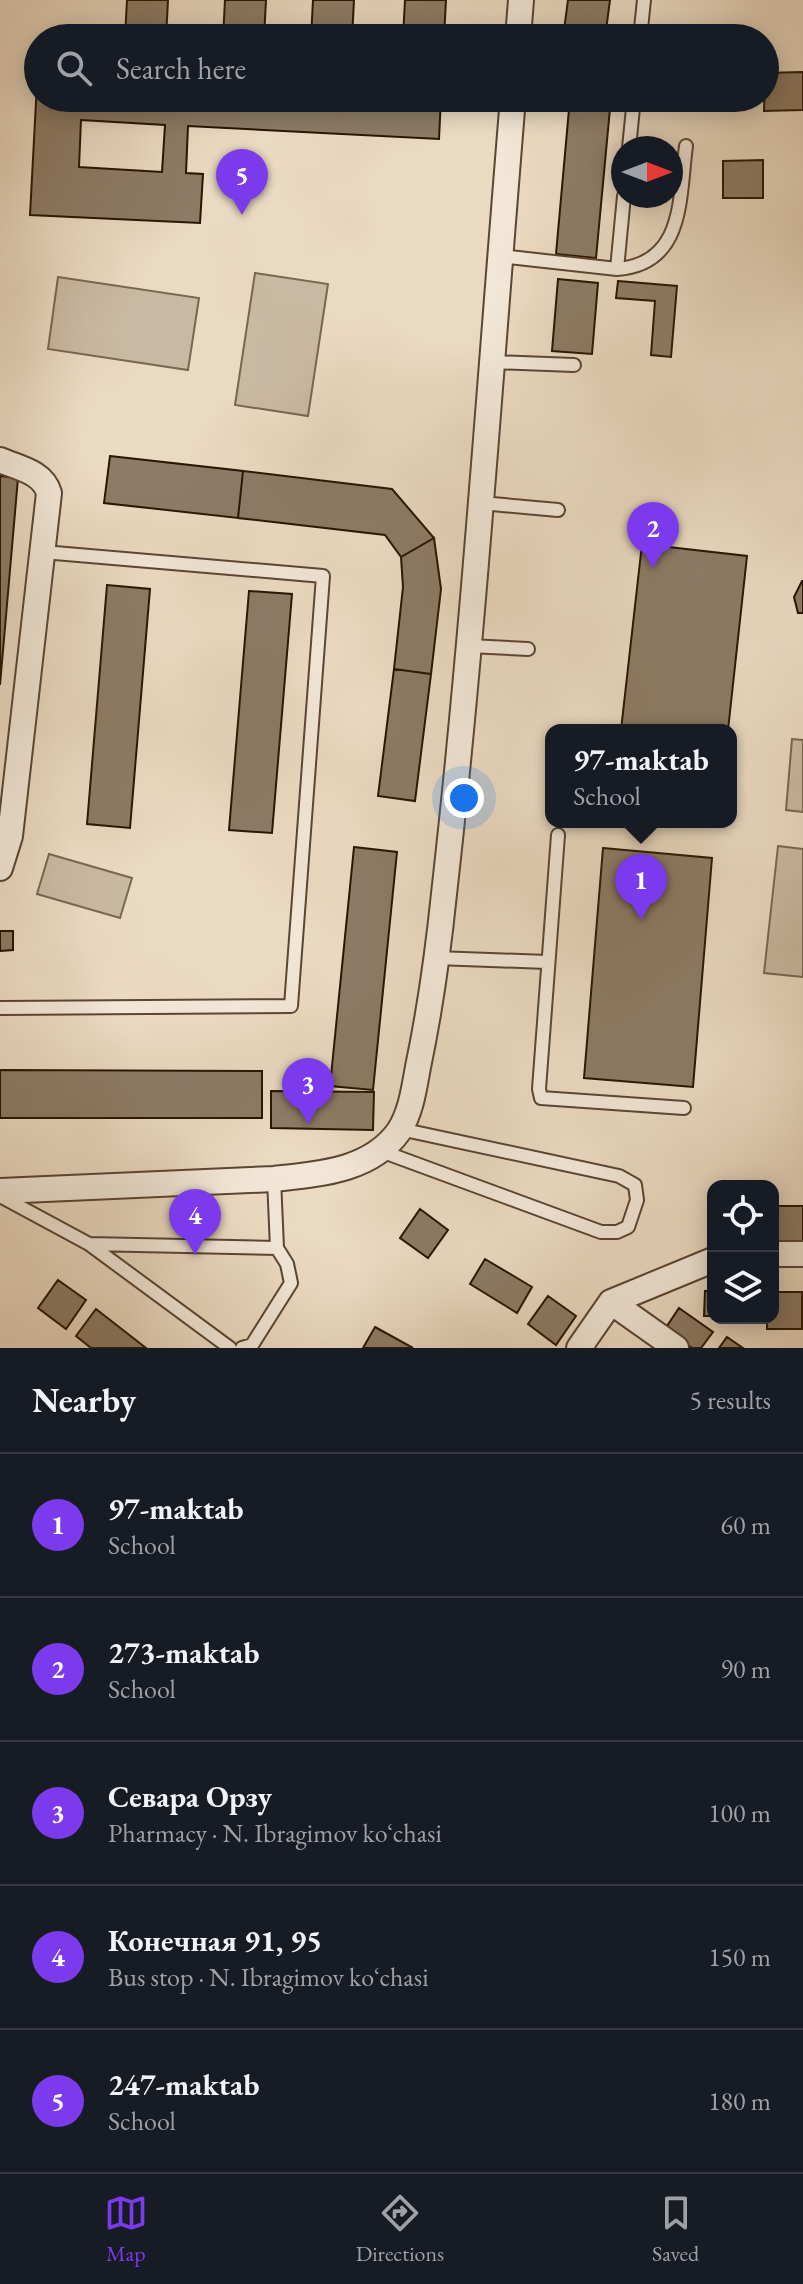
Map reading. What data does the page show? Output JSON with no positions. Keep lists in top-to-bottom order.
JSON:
{
  "north": "right",
  "page": {
    "search": "Search here",
    "pins": [
      "5",
      "2",
      "1",
      "3",
      "4"
    ],
    "popup": ["97-maktab", "School"],
    "heading": ["Nearby", "5 results"],
    "list": [
      {
        "mark": "1",
        "name": "97-maktab",
        "note": "School",
        "value": "60 m"
      },
      {
        "mark": "2",
        "name": "273-maktab",
        "note": "School",
        "value": "90 m"
      },
      {
        "mark": "3",
        "name": "Севара Орзу",
        "note": "Pharmacy · N. Ibragimov koʻchasi",
        "value": "100 m"
      },
      {
        "mark": "4",
        "name": "Конечная 91, 95",
        "note": "Bus stop · N. Ibragimov koʻchasi",
        "value": "150 m"
      },
      {
        "mark": "5",
        "name": "247-maktab",
        "note": "School",
        "value": "180 m"
      }
    ],
    "nav": ["Map", "Directions", "Saved"]
  }
}
